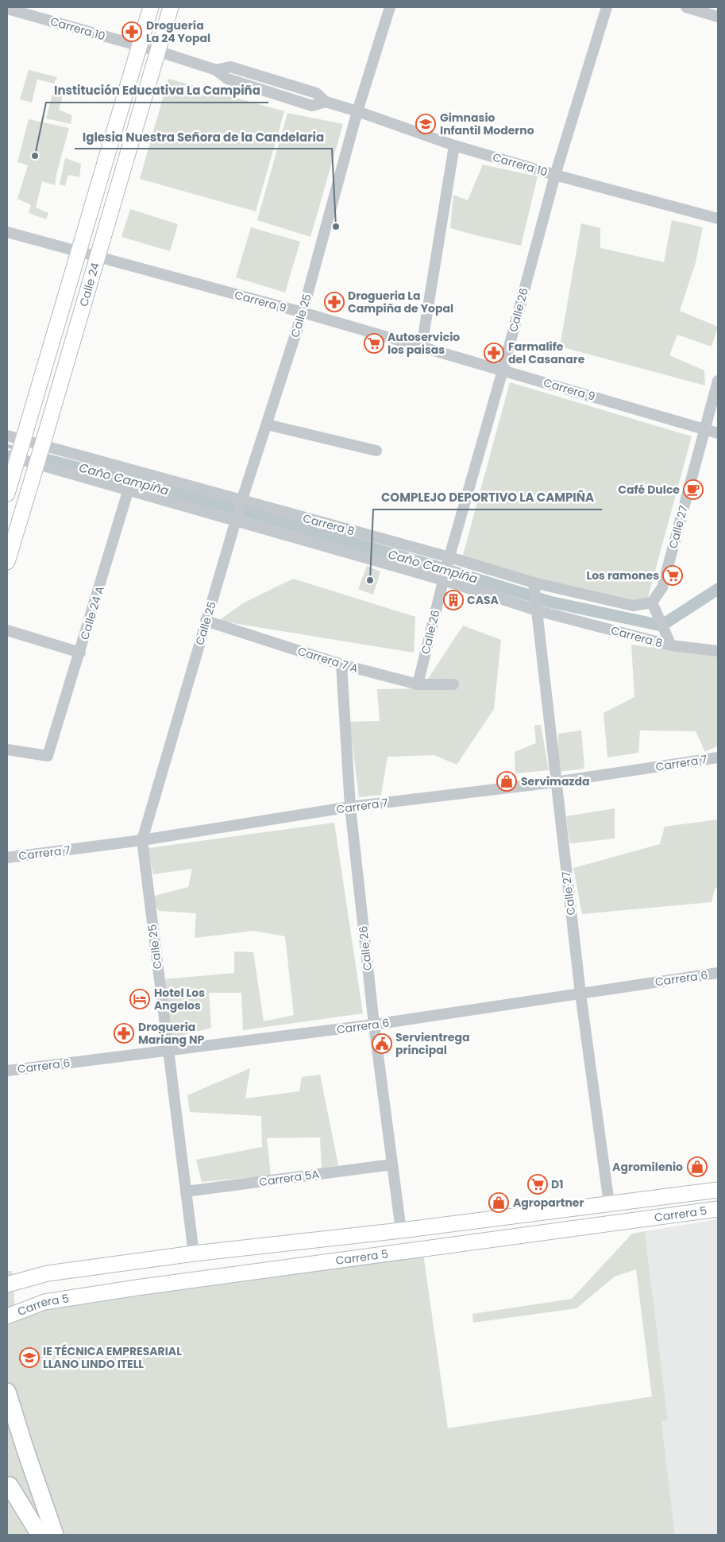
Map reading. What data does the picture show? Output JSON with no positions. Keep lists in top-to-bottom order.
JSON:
{
  "streets": {
    "main road": ["Calle 24", "Carrera 5"],
    "street": [
      "Carrera 10",
      "Carrera 9",
      "Calle 26",
      "Calle 25",
      "Carrera 8",
      "Calle 27",
      "Calle 24 A",
      "Carrera 7 A",
      "Carrera 7",
      "Carrera 6",
      "Carrera 5A"
    ]
  },
  "crossings": [
    ["Carrera 10", "Calle 24"],
    ["Carrera 10", "Calle 26"],
    ["Carrera 10", "Calle 25"],
    ["Calle 24", "Carrera 9"],
    ["Calle 24", "Carrera 8"],
    ["Carrera 9", "Calle 26"],
    ["Carrera 9", "Calle 25"],
    ["Carrera 9", "Calle 27"],
    ["Calle 26", "Carrera 8"],
    ["Calle 26", "Carrera 7 A"],
    ["Calle 26", "Carrera 7"],
    ["Calle 26", "Carrera 6"],
    ["Calle 26", "Carrera 5A"],
    ["Calle 26", "Carrera 5"],
    ["Calle 25", "Carrera 8"],
    ["Calle 25", "Carrera 7 A"],
    ["Calle 25", "Carrera 7"],
    ["Calle 25", "Carrera 6"],
    ["Calle 25", "Carrera 5A"],
    ["Calle 25", "Carrera 5"],
    ["Carrera 8", "Calle 27"],
    ["Carrera 8", "Calle 24 A"],
    ["Calle 27", "Carrera 7"],
    ["Calle 27", "Carrera 6"],
    ["Calle 27", "Carrera 5"]
  ],
  "water": ["Caño Campiña"],
  "places": {
    "pharmacy": [
      "Droguería La 24 Yopal",
      "Drogueria La Campiña de Yopal",
      "Farmalife del Casanare",
      "Drogueria Mariang NP"
    ],
    "school or university": ["Gimnasio Infantil Moderno", "IE TÉCNICA EMPRESARIAL LLANO LINDO ITELL"],
    "other": ["Institución Educativa La Campiña", "Iglesia Nuestra Señora de la Candelaria", "COMPLEJO DEPORTIVO LA CAMPIÑA"],
    "supermarket": ["Autoservicio los paisas", "Los ramones", "D1"],
    "cafe": ["Café Dulce"],
    "building": ["CASA"],
    "shop": ["Servimazda", "Agromilenio", "Agropartner"],
    "hotel": ["Hotel Los Angelos"],
    "public building": ["Servientrega principal"]
  }
}
